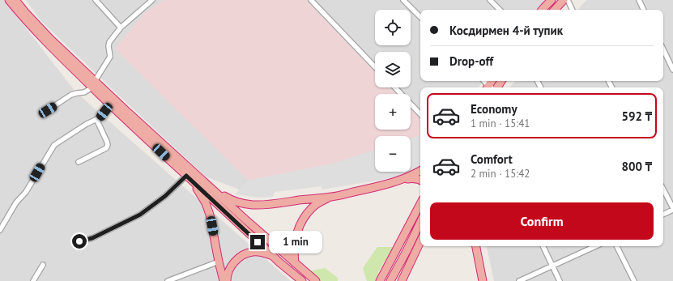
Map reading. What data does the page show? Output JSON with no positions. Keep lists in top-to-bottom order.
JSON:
{
  "page": {
    "map_buttons": ["+", "−"],
    "banner": ["Косдирмен 4-й тупик", "Drop-off"],
    "list": [
      {
        "name": "Economy",
        "note": "1 min · 15:41",
        "value": "592 ₸"
      },
      {
        "name": "Comfort",
        "note": "2 min · 15:42",
        "value": "800 ₸"
      }
    ],
    "buttons": "Confirm",
    "bubble": "1 min"
  }
}
